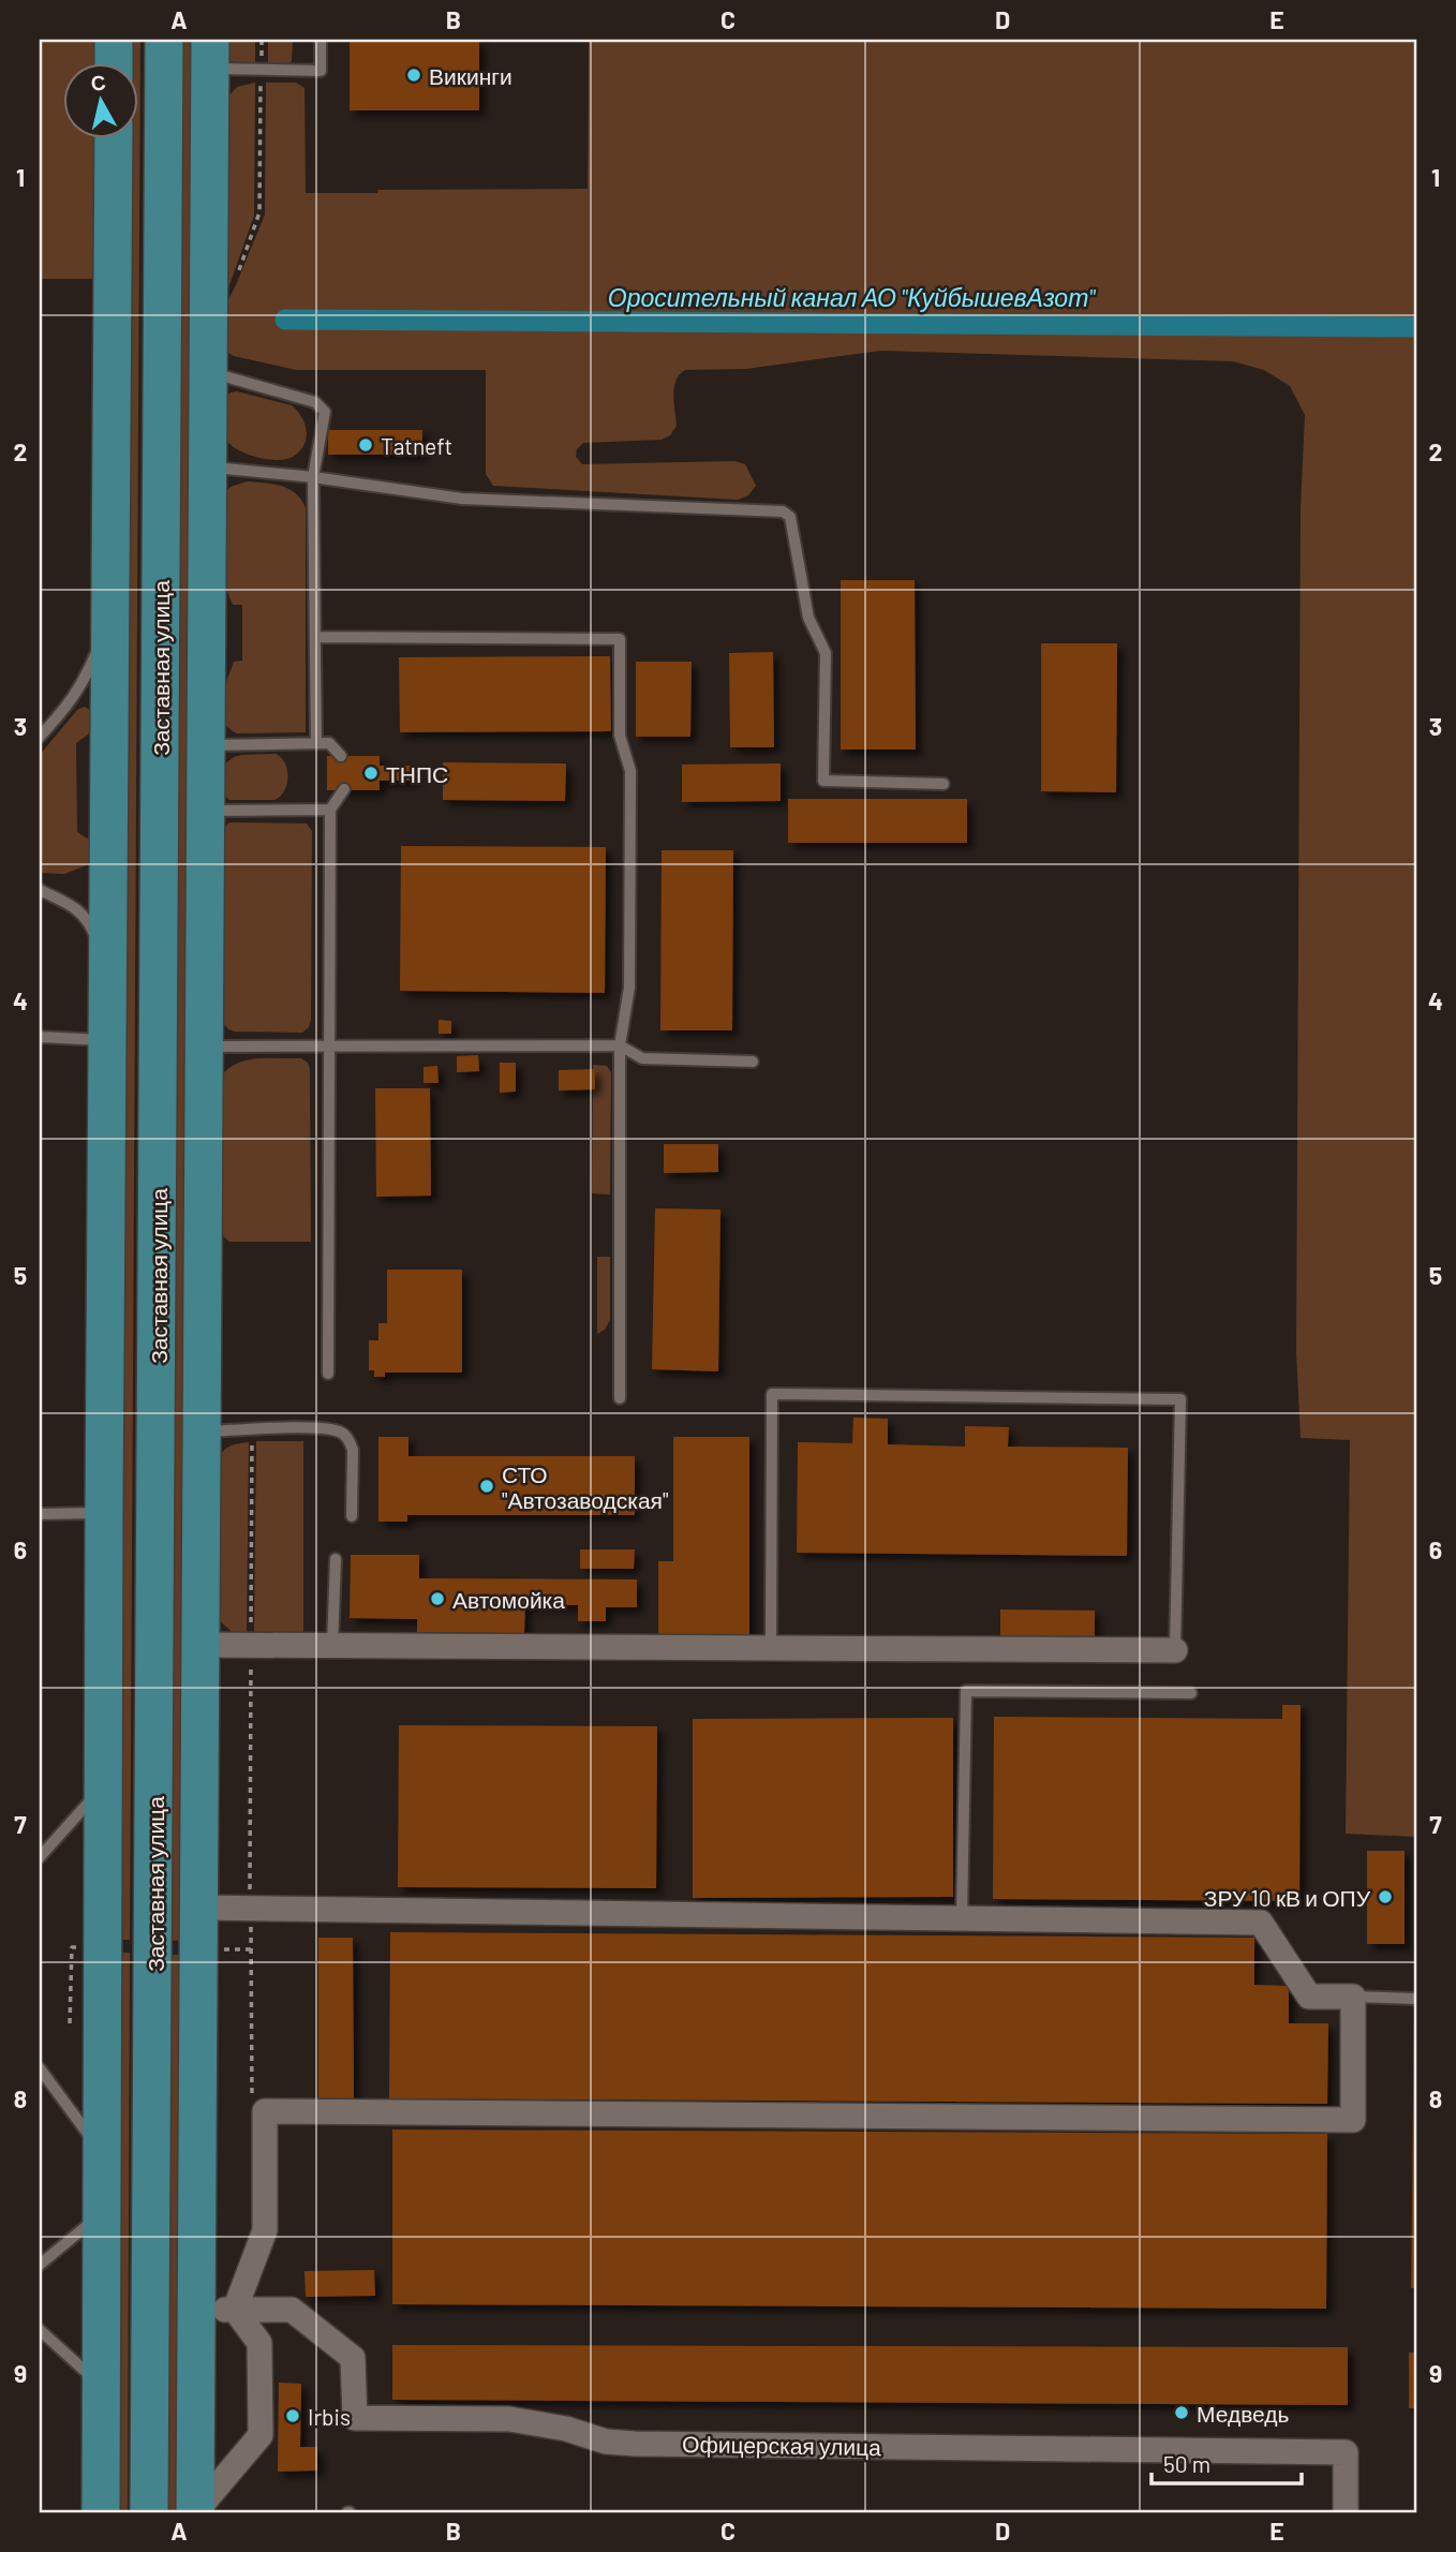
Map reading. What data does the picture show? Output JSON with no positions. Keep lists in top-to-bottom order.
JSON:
{
  "streets": {
    "main road": ["Заставная улица"],
    "street": ["Офицерская улица"]
  },
  "water": ["Оросительный канал АО \"КуйбышевАзот\""],
  "places": [
    "Викинги",
    "Tatneft",
    "ТНПС",
    "СТО \"Автозаводская\"",
    "Автомойка",
    "ЗРУ 10 кВ и ОПУ",
    "Медведь",
    "Irbis"
  ],
  "scale_bar": "50 m",
  "north": "top",
  "grid": {
    "columns": [
      "A",
      "B",
      "C",
      "D",
      "E"
    ],
    "rows": [
      "1",
      "2",
      "3",
      "4",
      "5",
      "6",
      "7",
      "8",
      "9"
    ]
  }
}
